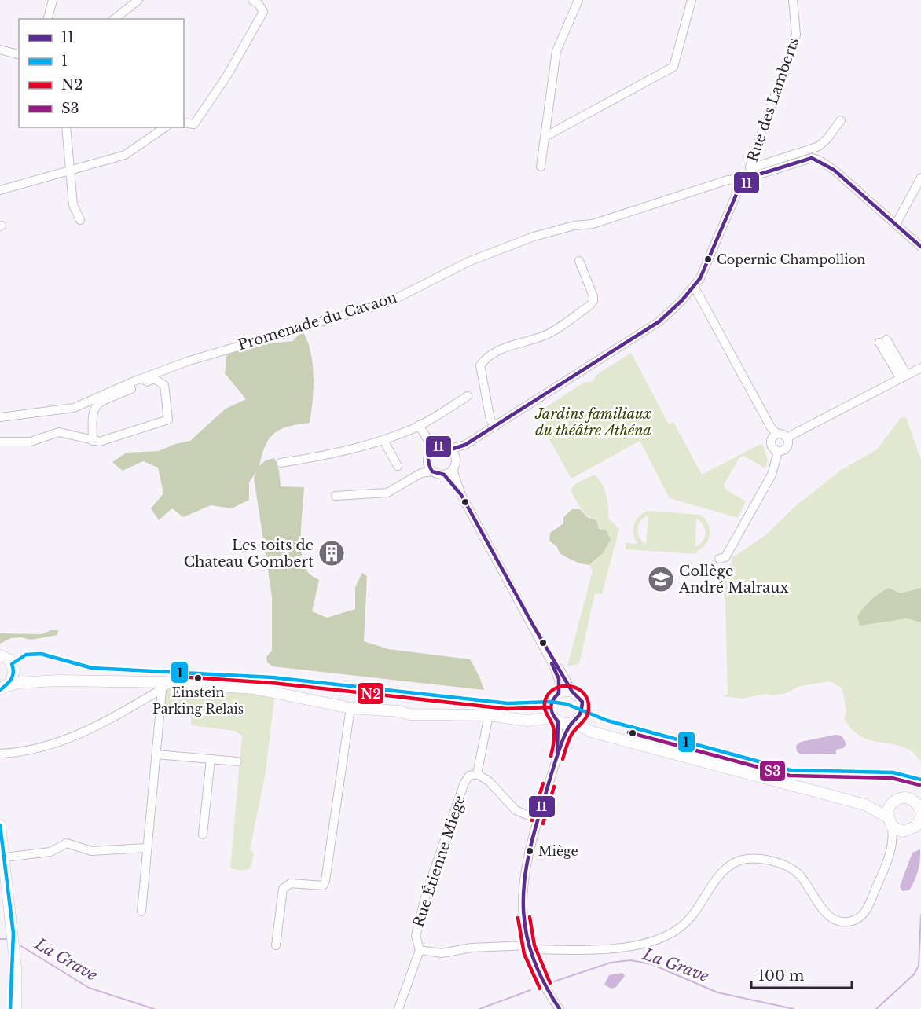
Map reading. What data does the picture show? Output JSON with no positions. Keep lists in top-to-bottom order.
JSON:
{
  "streets": {
    "street": ["Rue des Lamberts", "Promenade du Cavaou", "Rue Étienne Miege"]
  },
  "crossings": [
    ["Rue des Lamberts", "Promenade du Cavaou"]
  ],
  "water": ["La Grave"],
  "parks": ["Jardins familiaux du théâtre Athéna"],
  "places": {
    "other": ["Copernic Champollion", "Einstein Parking Relais", "Miège"],
    "building": ["Les toits de Chateau Gombert"],
    "school or university": ["Collège André Malraux"]
  },
  "lines": [
    "transit line 11",
    "transit line 1",
    "transit line N2",
    "transit line S3"
  ],
  "legend": [
    "11",
    "1",
    "N2",
    "S3"
  ],
  "scale_bar": "100 m"
}
